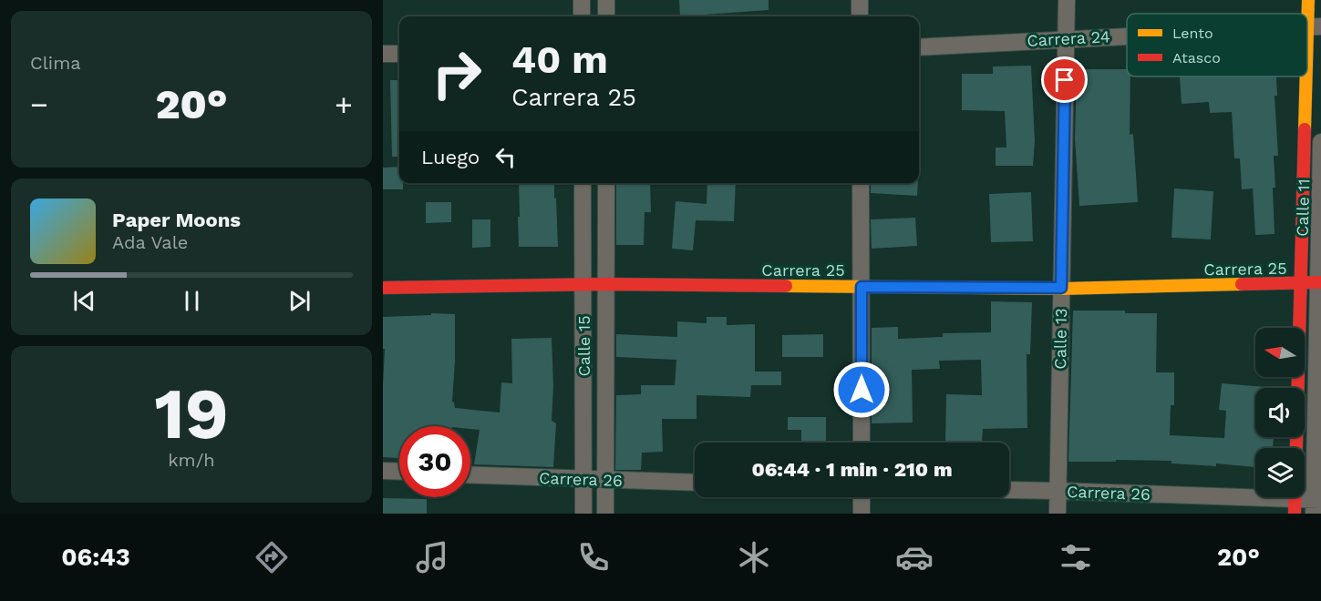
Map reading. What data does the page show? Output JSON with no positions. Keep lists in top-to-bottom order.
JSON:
{
  "streets": {
    "street": [
      "Carrera 24",
      "Calle 11",
      "Carrera 25",
      "Calle 13",
      "Calle 15",
      "Carrera 26"
    ]
  },
  "crossings": [
    ["Carrera 24", "Calle 13"],
    ["Calle 11", "Carrera 25"],
    ["Calle 11", "Carrera 26"],
    ["Carrera 25", "Calle 13"],
    ["Carrera 25", "Calle 15"],
    ["Calle 13", "Carrera 26"],
    ["Calle 15", "Carrera 26"]
  ],
  "legend": ["Lento", "Atasco"],
  "north": "left",
  "page": {
    "tile": [
      "Clima",
      ["19", "km/h"]
    ],
    "turn": ["40 m", "Carrera 25"],
    "heat": ["−", "20°", "+"],
    "then": "Luego",
    "song": ["Paper Moons", "Ada Vale"],
    "limit": "30",
    "trip": "06:44 · 1 min · 210 m",
    "tabs": ["06:43", "20°"]
  }
}
